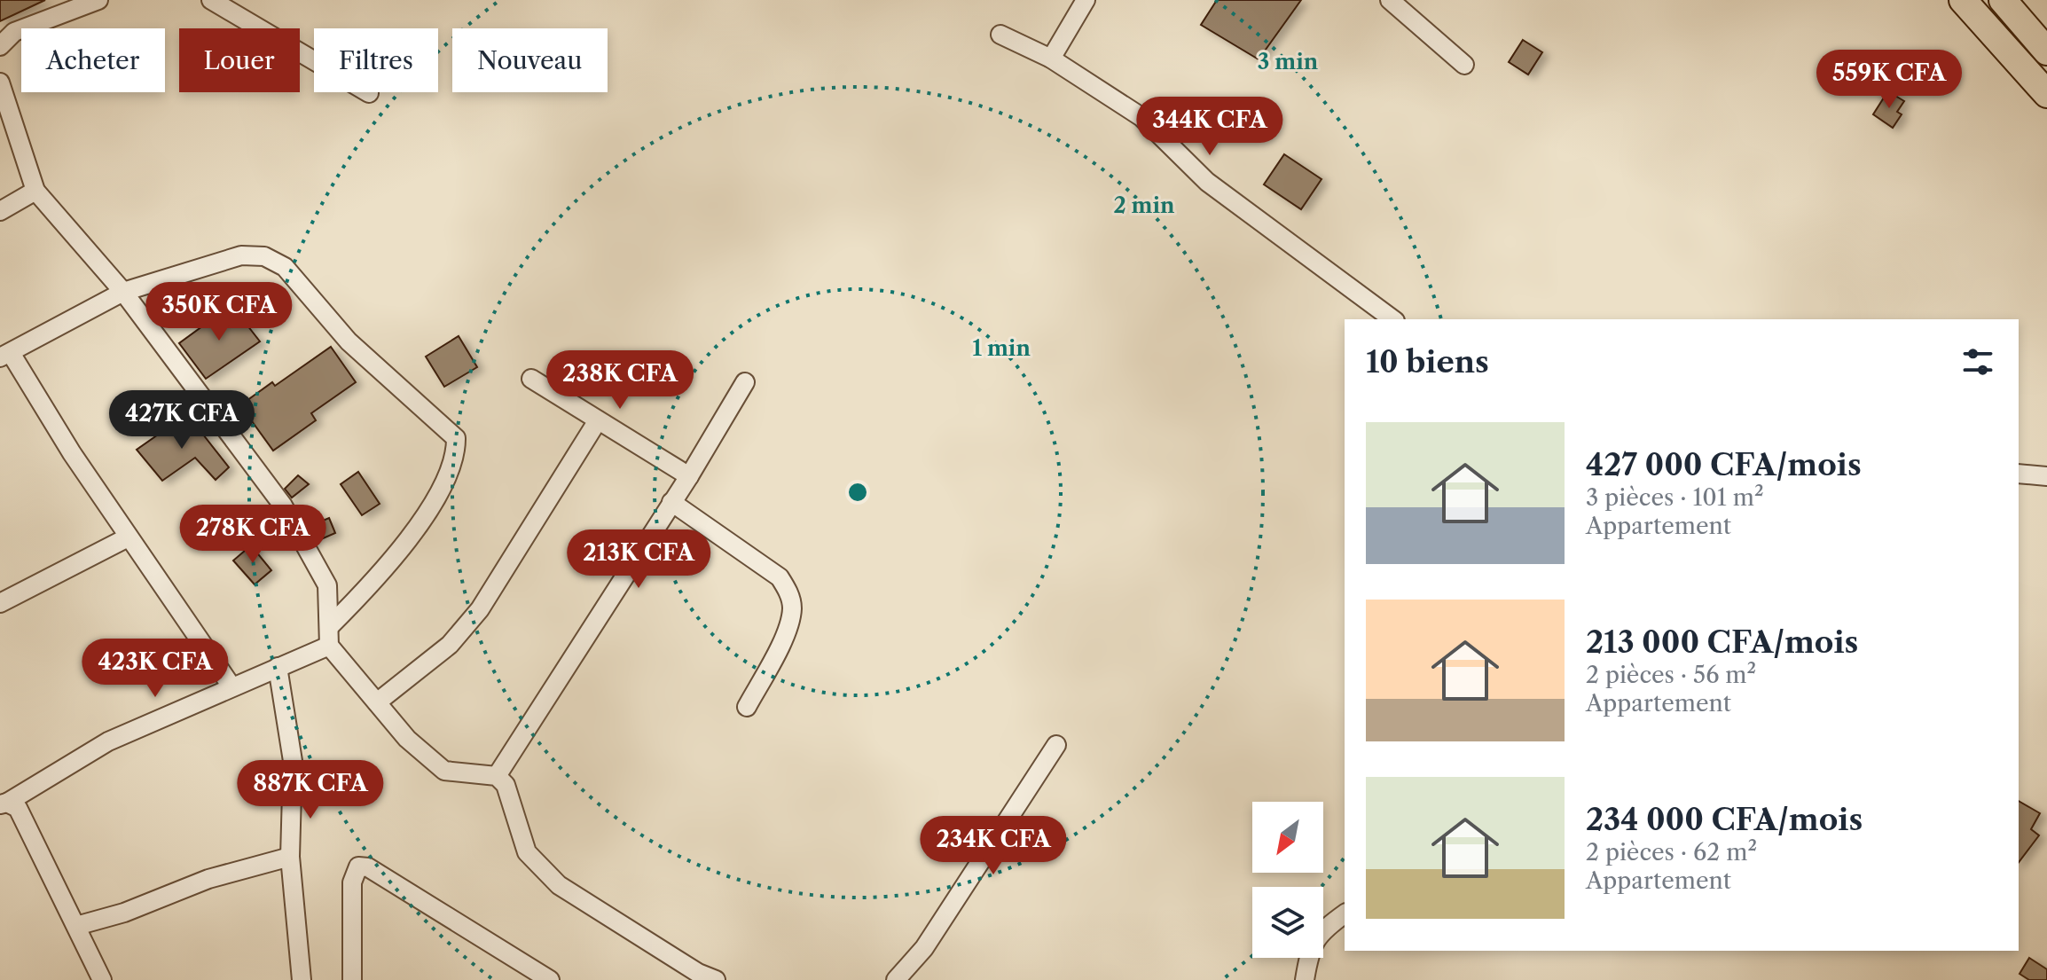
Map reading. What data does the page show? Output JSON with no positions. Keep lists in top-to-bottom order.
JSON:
{
  "north": "bottom left",
  "page": {
    "chip": [
      "Acheter",
      "Louer",
      "Filtres",
      "Nouveau"
    ],
    "price": [
      "559K CFA",
      "344K CFA",
      "350K CFA",
      "238K CFA",
      "427K CFA",
      "278K CFA",
      "213K CFA",
      "423K CFA",
      "887K CFA",
      "234K CFA"
    ],
    "heading": "10 biens",
    "list": [
      {
        "name": "427 000 CFA/mois",
        "note": "3 pièces · 101 m² · Appartement"
      },
      {
        "name": "213 000 CFA/mois",
        "note": "2 pièces · 56 m² · Appartement"
      },
      {
        "name": "234 000 CFA/mois",
        "note": "2 pièces · 62 m² · Appartement"
      }
    ]
  },
  "rings": ["3 min", "2 min", "1 min"]
}
